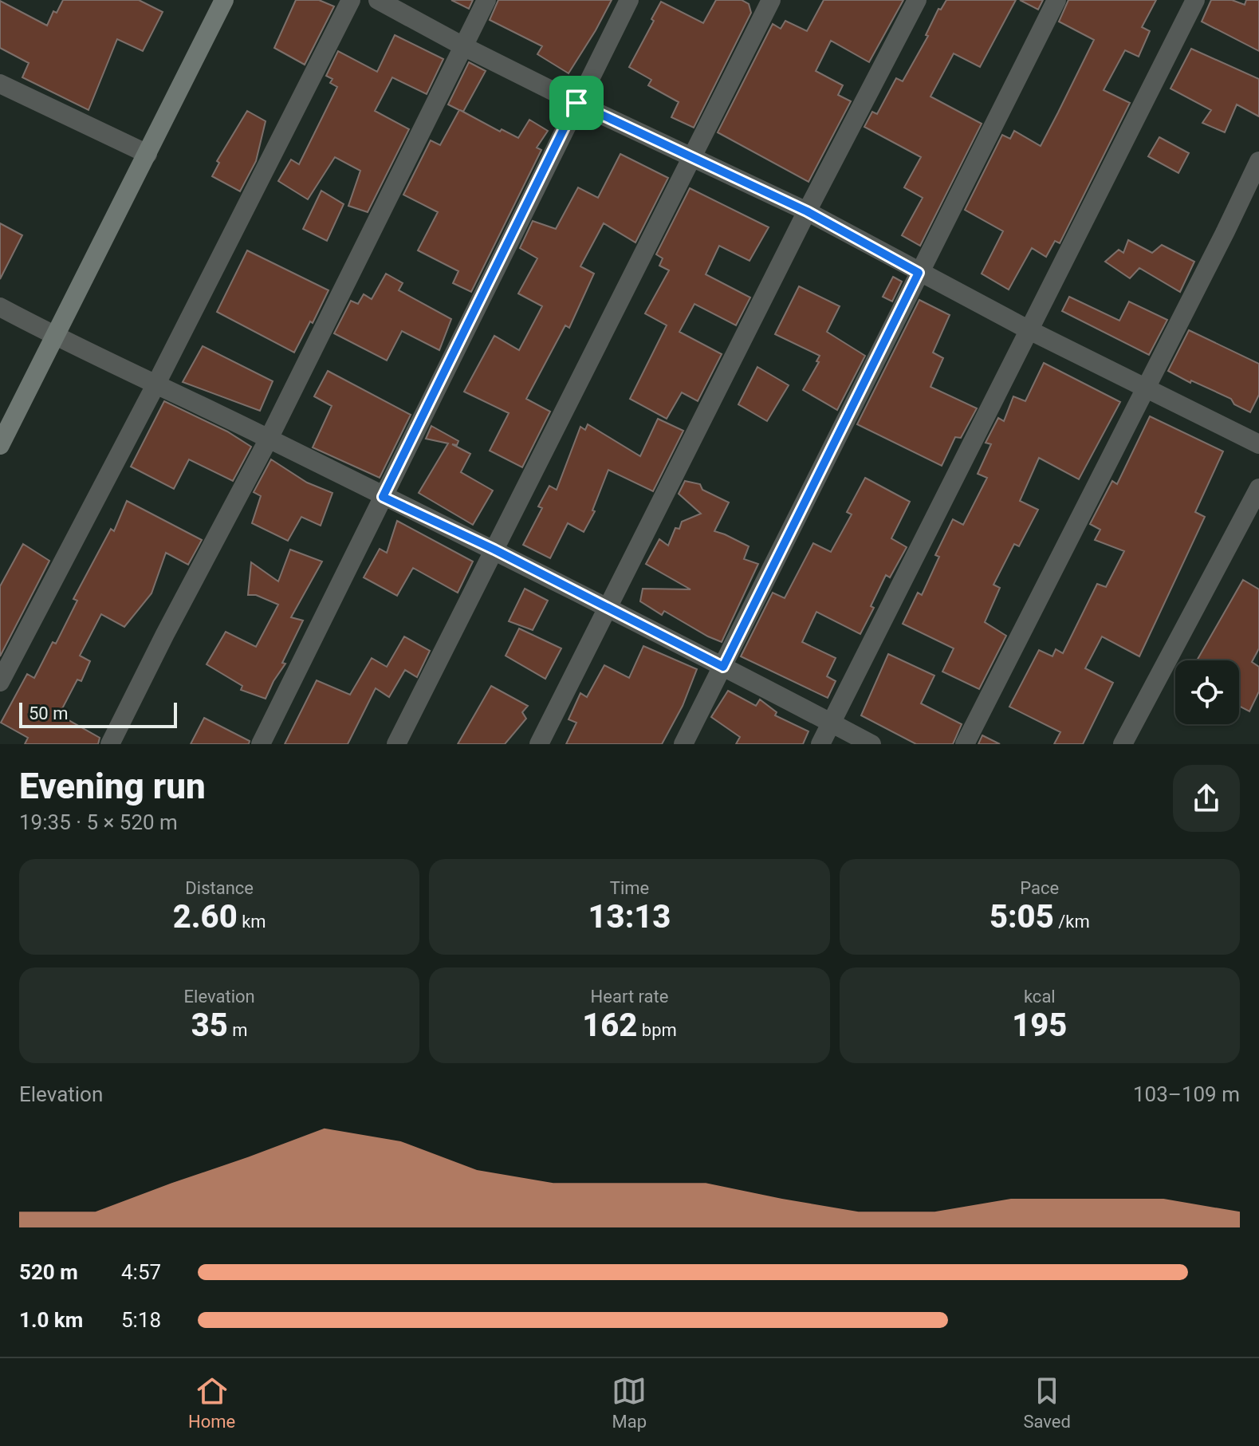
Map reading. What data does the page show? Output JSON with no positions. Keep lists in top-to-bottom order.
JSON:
{
  "scale_bar": "50 m",
  "page": {
    "scale": "50 m",
    "heading": ["Evening run", "19:35 · 5 × 520 m"],
    "stats": [
      ["Distance", "2.60 km"],
      ["Time", "13:13"],
      ["Pace", "5:05 /km"],
      ["Elevation", "35 m"],
      ["Heart rate", "162 bpm"],
      ["kcal", "195"]
    ],
    "chart": ["Elevation", "103–109 m"],
    "list": [
      {
        "name": "520 m",
        "note": "4:57"
      },
      {
        "name": "1.0 km",
        "note": "5:18"
      }
    ],
    "tabs": ["Home", "Map", "Saved"]
  }
}
